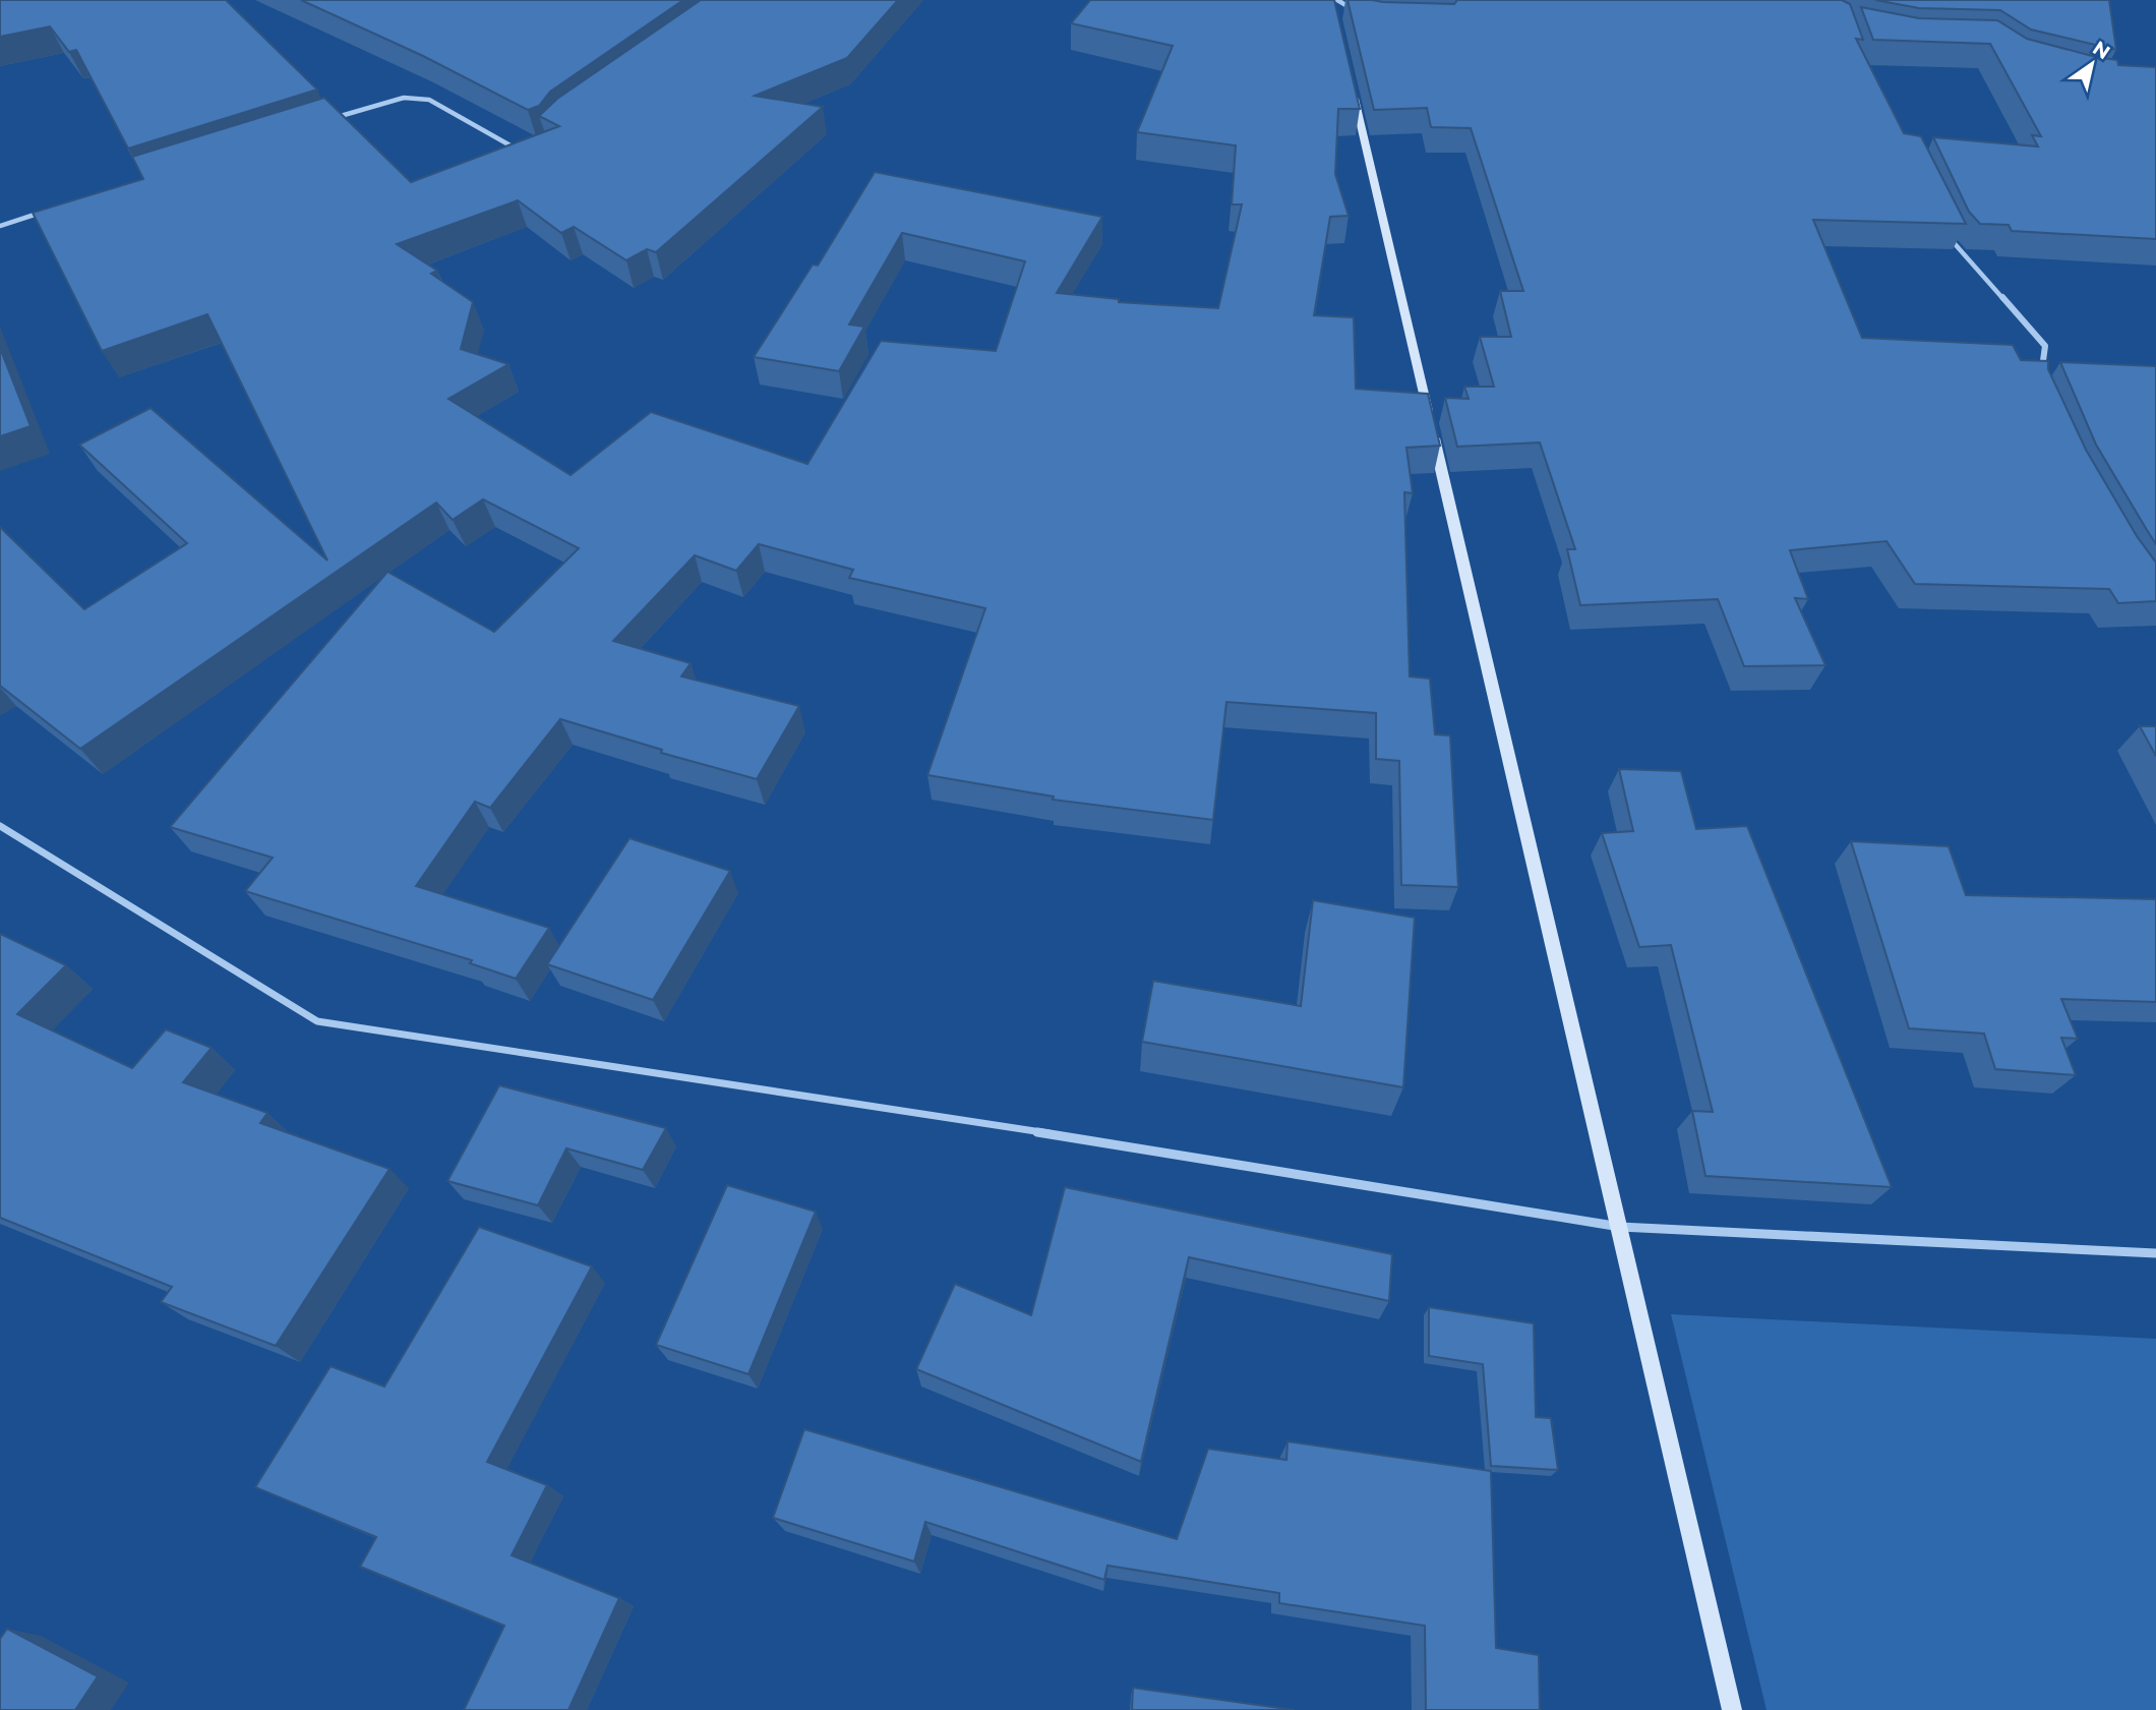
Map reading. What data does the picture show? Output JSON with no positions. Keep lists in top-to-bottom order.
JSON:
{
  "north": "top right"
}
